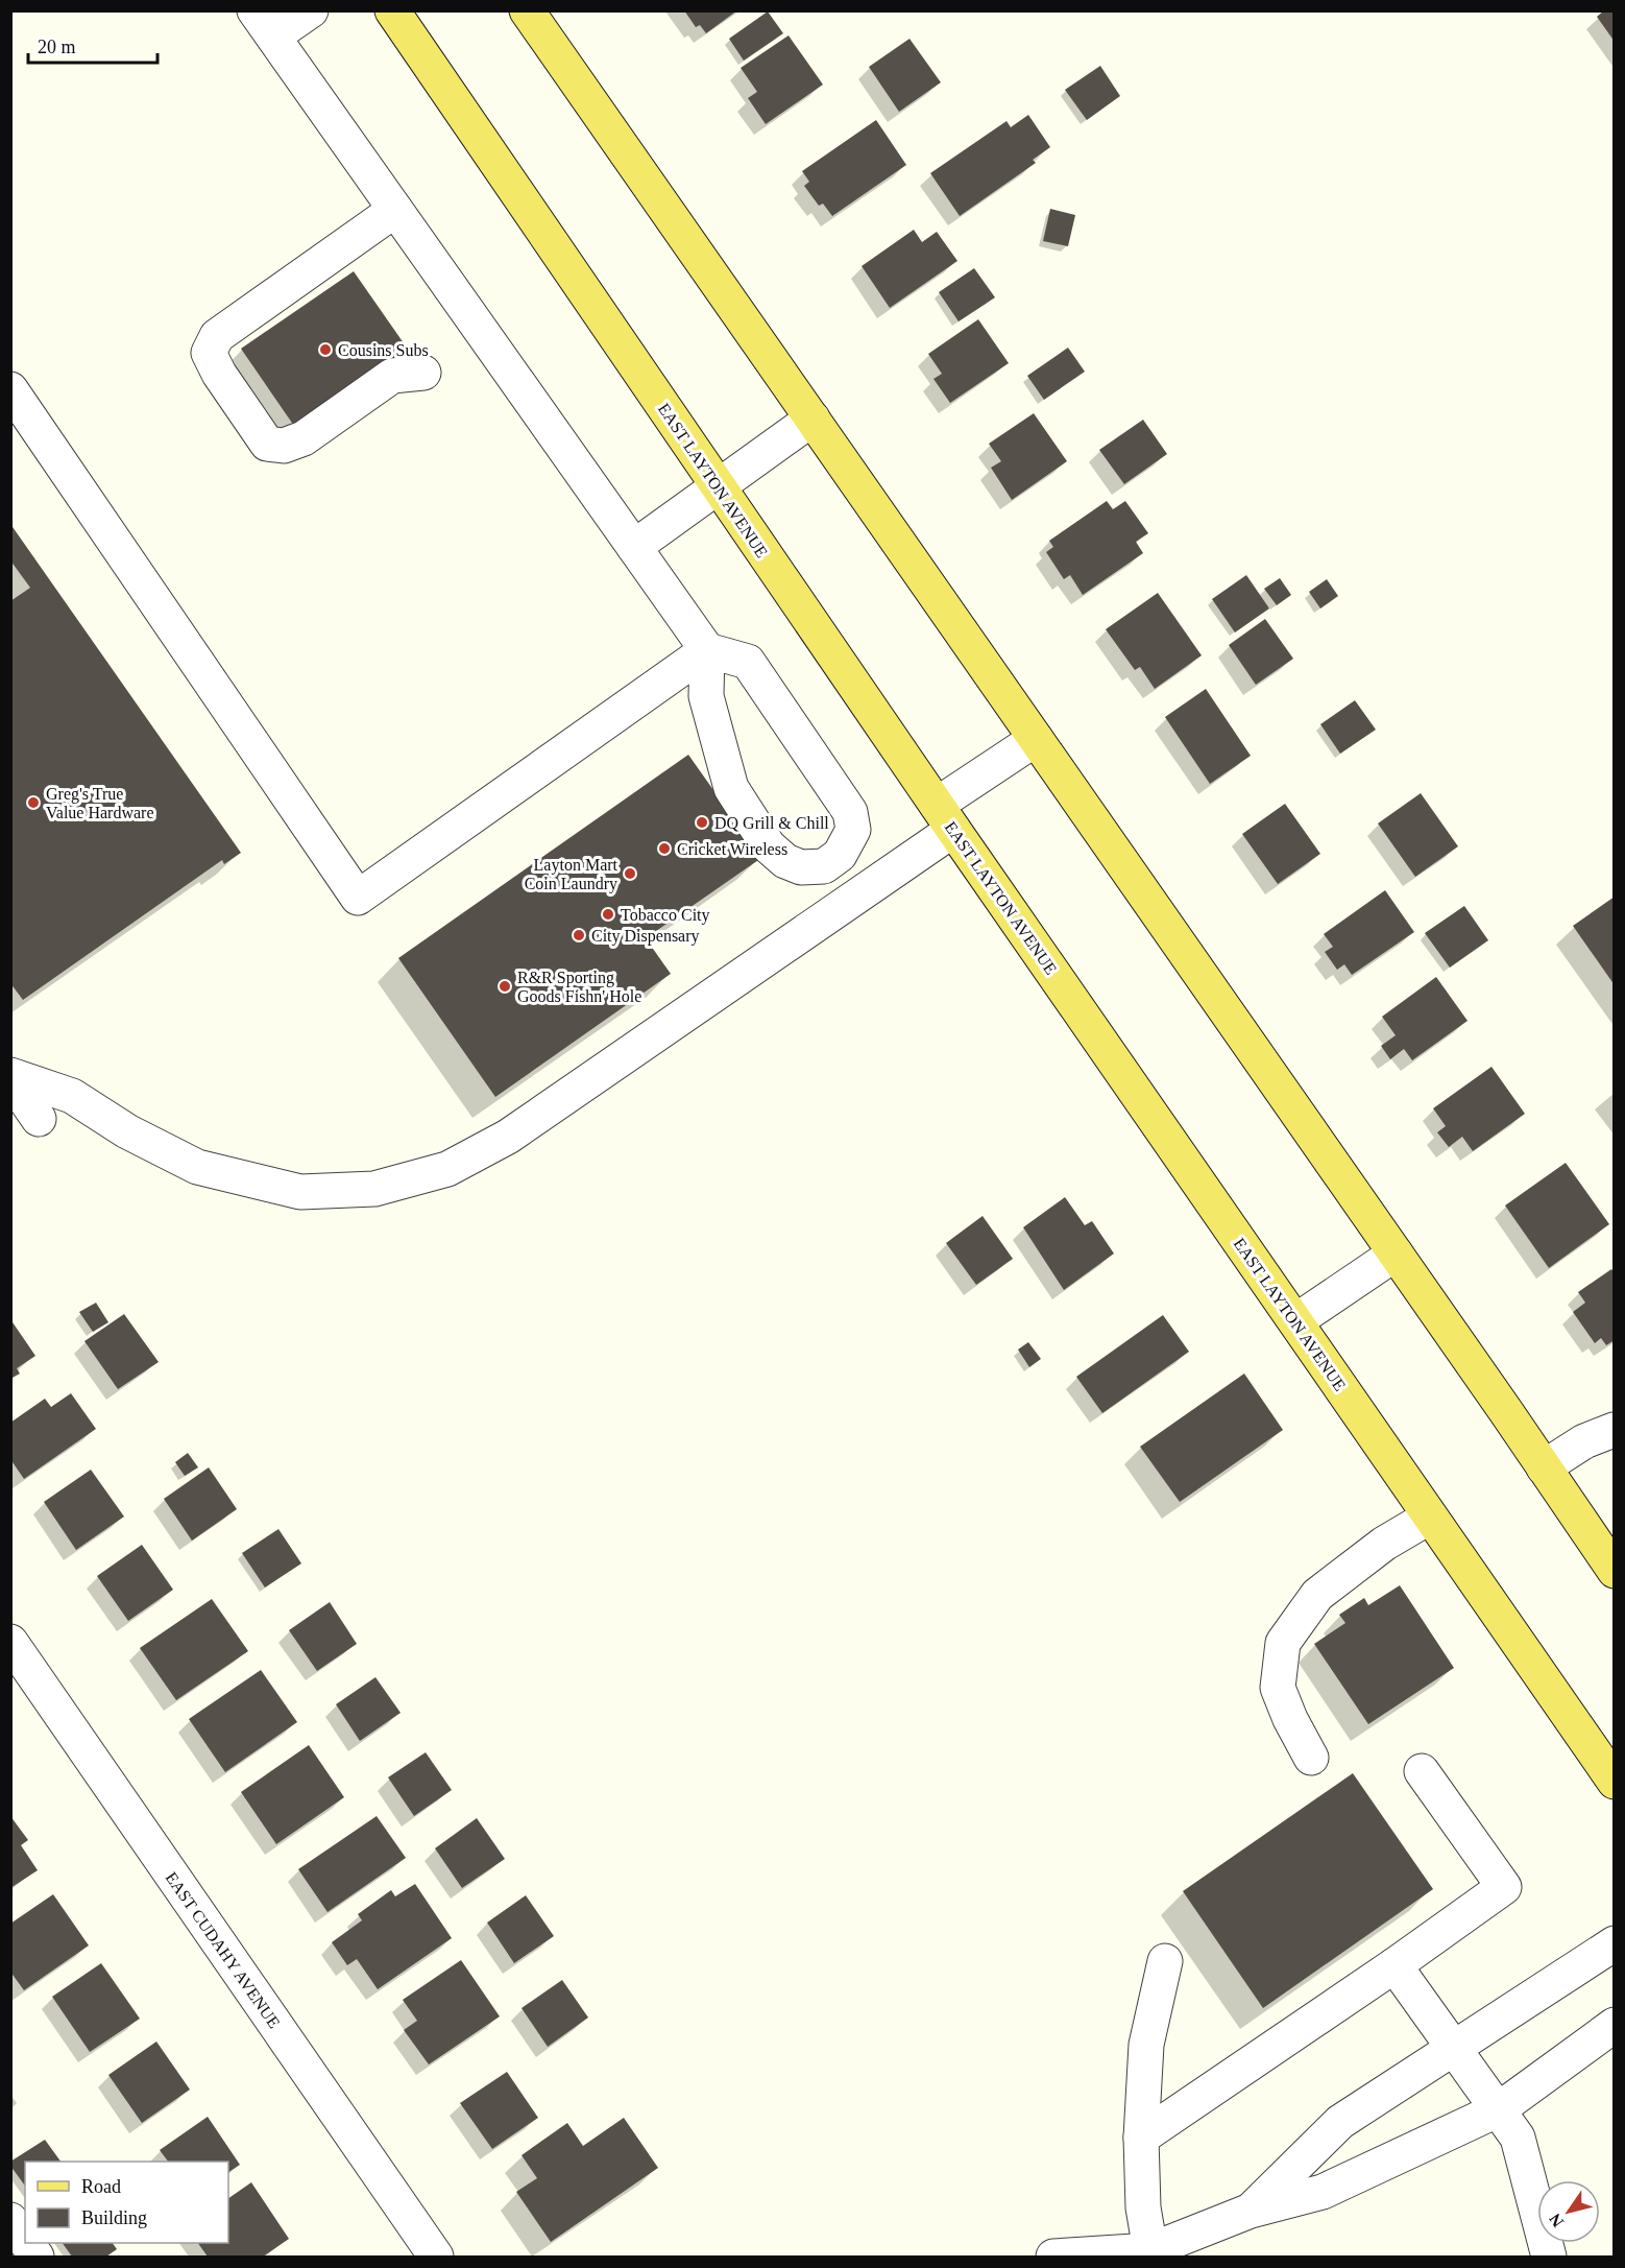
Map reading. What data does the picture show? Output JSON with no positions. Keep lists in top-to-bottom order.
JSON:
{
  "streets": {
    "main road": ["EAST LAYTON AVENUE"],
    "street": ["EAST CUDAHY AVENUE"]
  },
  "places": [
    "Cousins Subs",
    "Greg's True Value Hardware",
    "DQ Grill & Chill",
    "Cricket Wireless",
    "Layton Mart Coin Laundry",
    "Tobacco City",
    "City Dispensary",
    "R&R Sporting Goods Fishn' Hole"
  ],
  "legend": ["Road", "Building"],
  "scale_bar": "20 m",
  "north": "bottom left"
}
